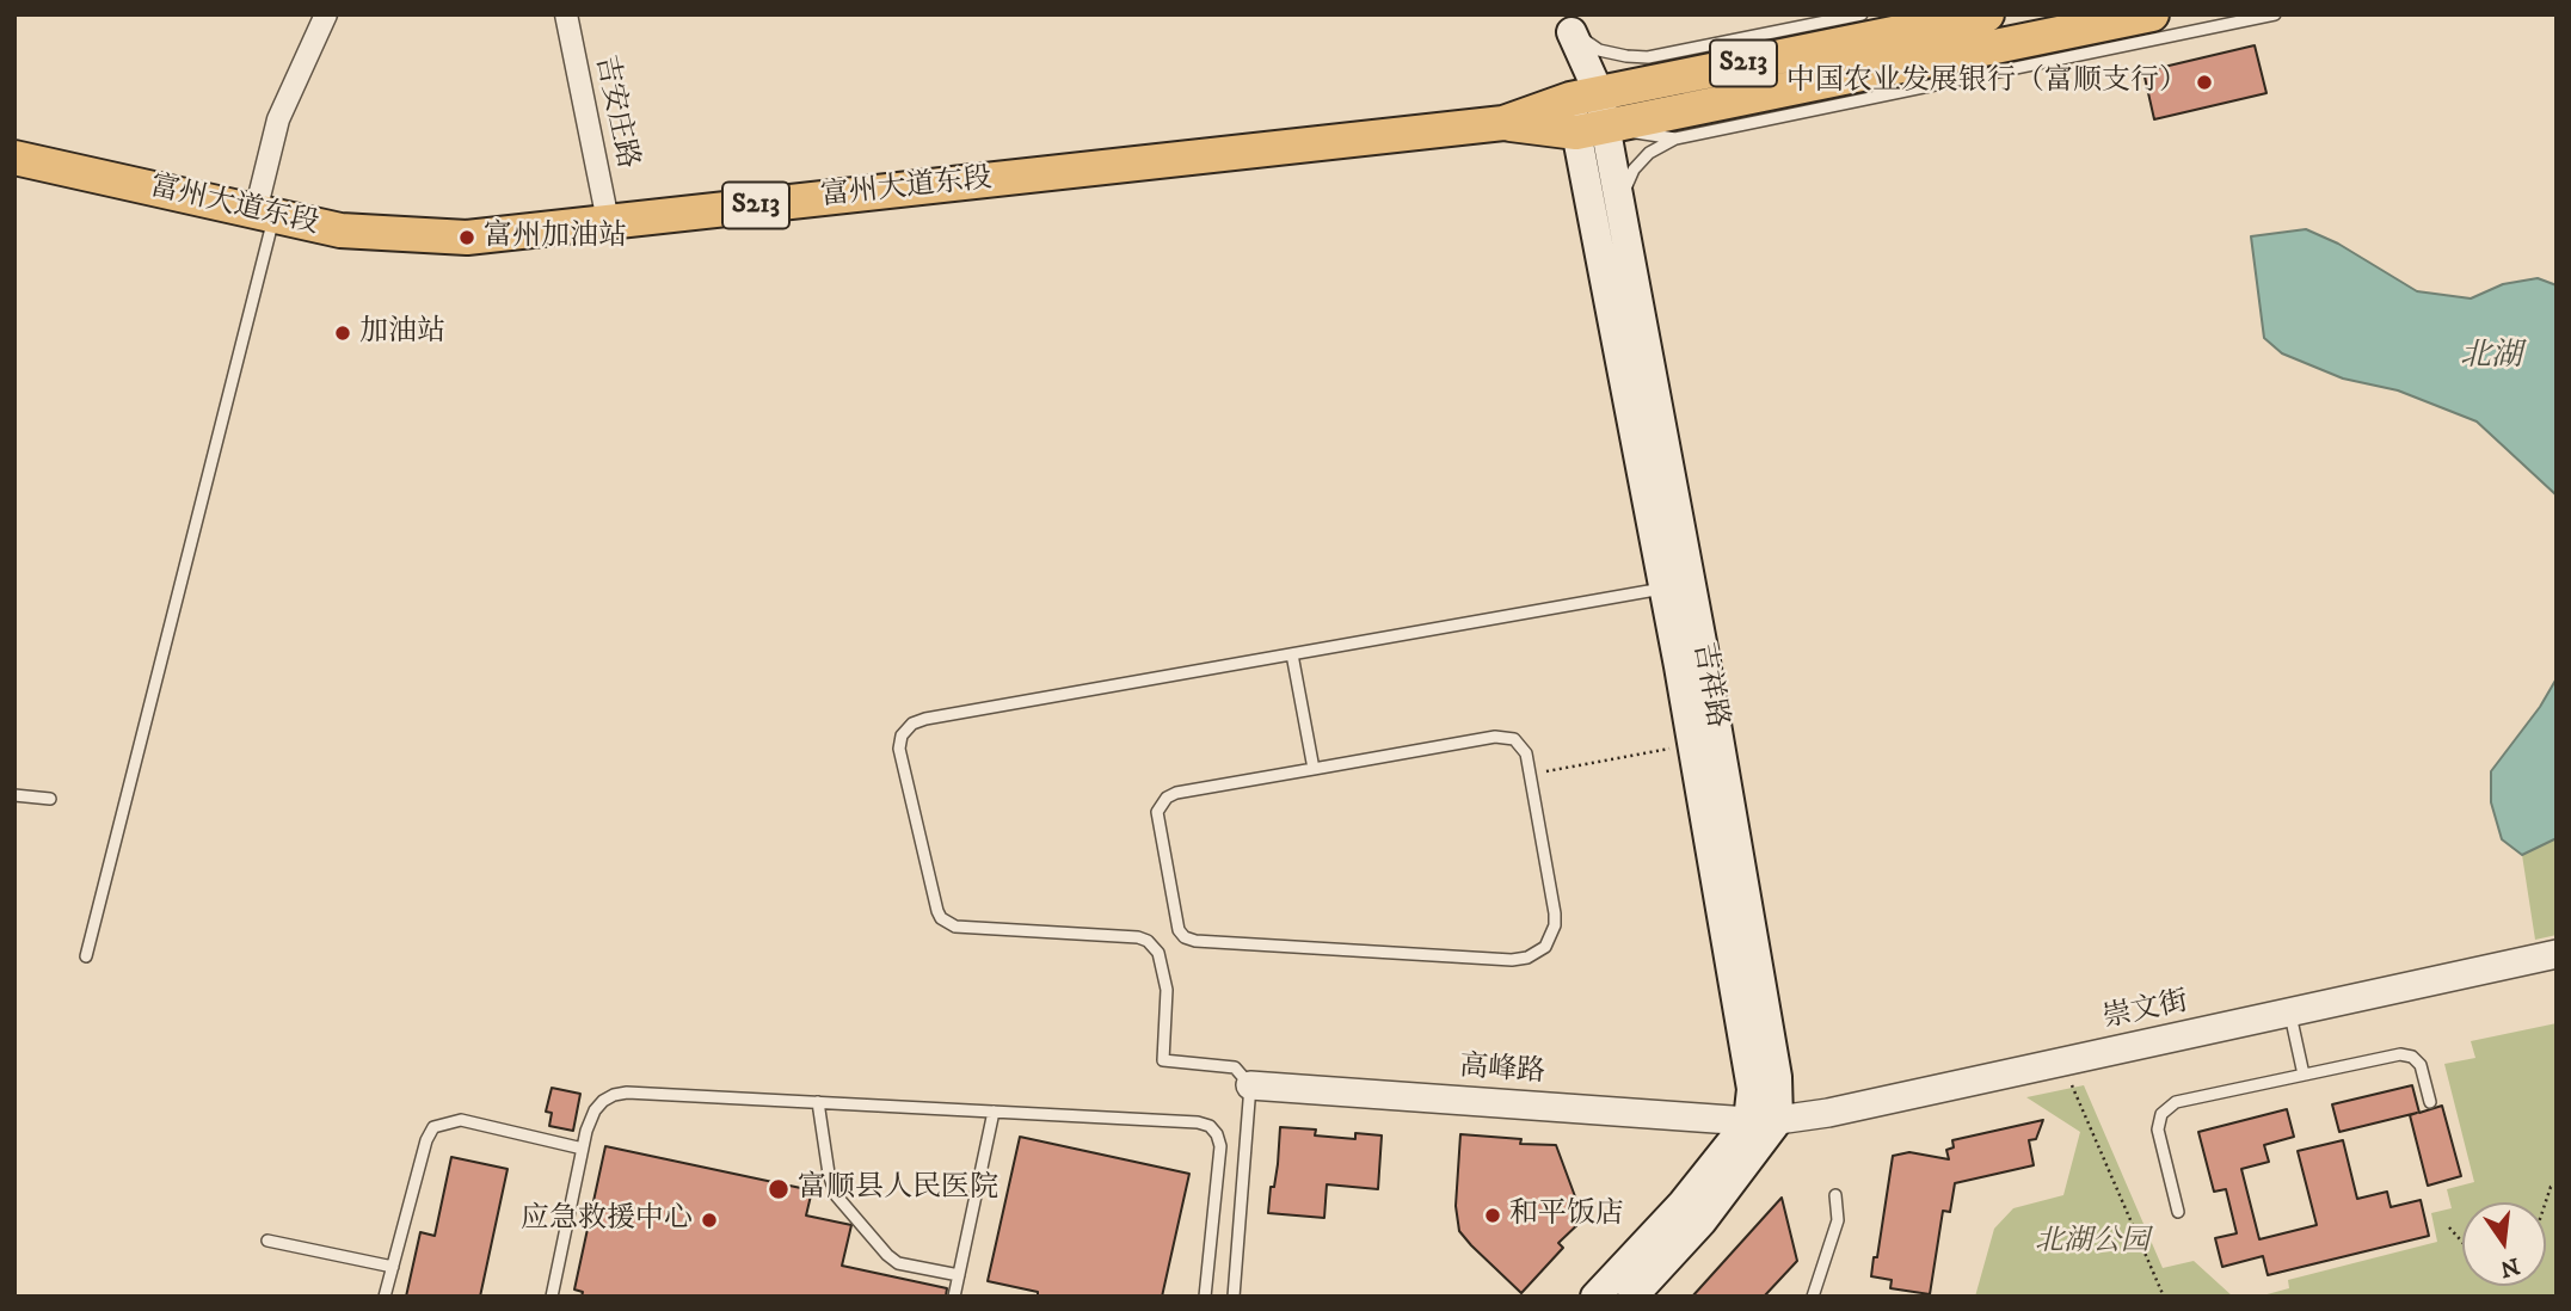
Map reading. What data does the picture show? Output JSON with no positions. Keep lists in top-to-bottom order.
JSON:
{
  "streets": {
    "main road": ["S213", "富州大道东段", "吉祥路"],
    "street": ["吉安庄路", "崇文街", "高峰路"]
  },
  "crossings": [
    ["S213", "富州大道东段"],
    ["S213", "吉祥路"],
    ["吉安庄路", "富州大道东段"],
    ["吉祥路", "崇文街"],
    ["吉祥路", "高峰路"],
    ["崇文街", "高峰路"]
  ],
  "water": ["北湖"],
  "parks": ["北湖公园"],
  "places": [
    "中国农业发展银行（富顺支行）",
    "富州加油站",
    "加油站",
    "富顺县人民医院",
    "和平饭店",
    "应急救援中心"
  ],
  "north": "bottom"
}
